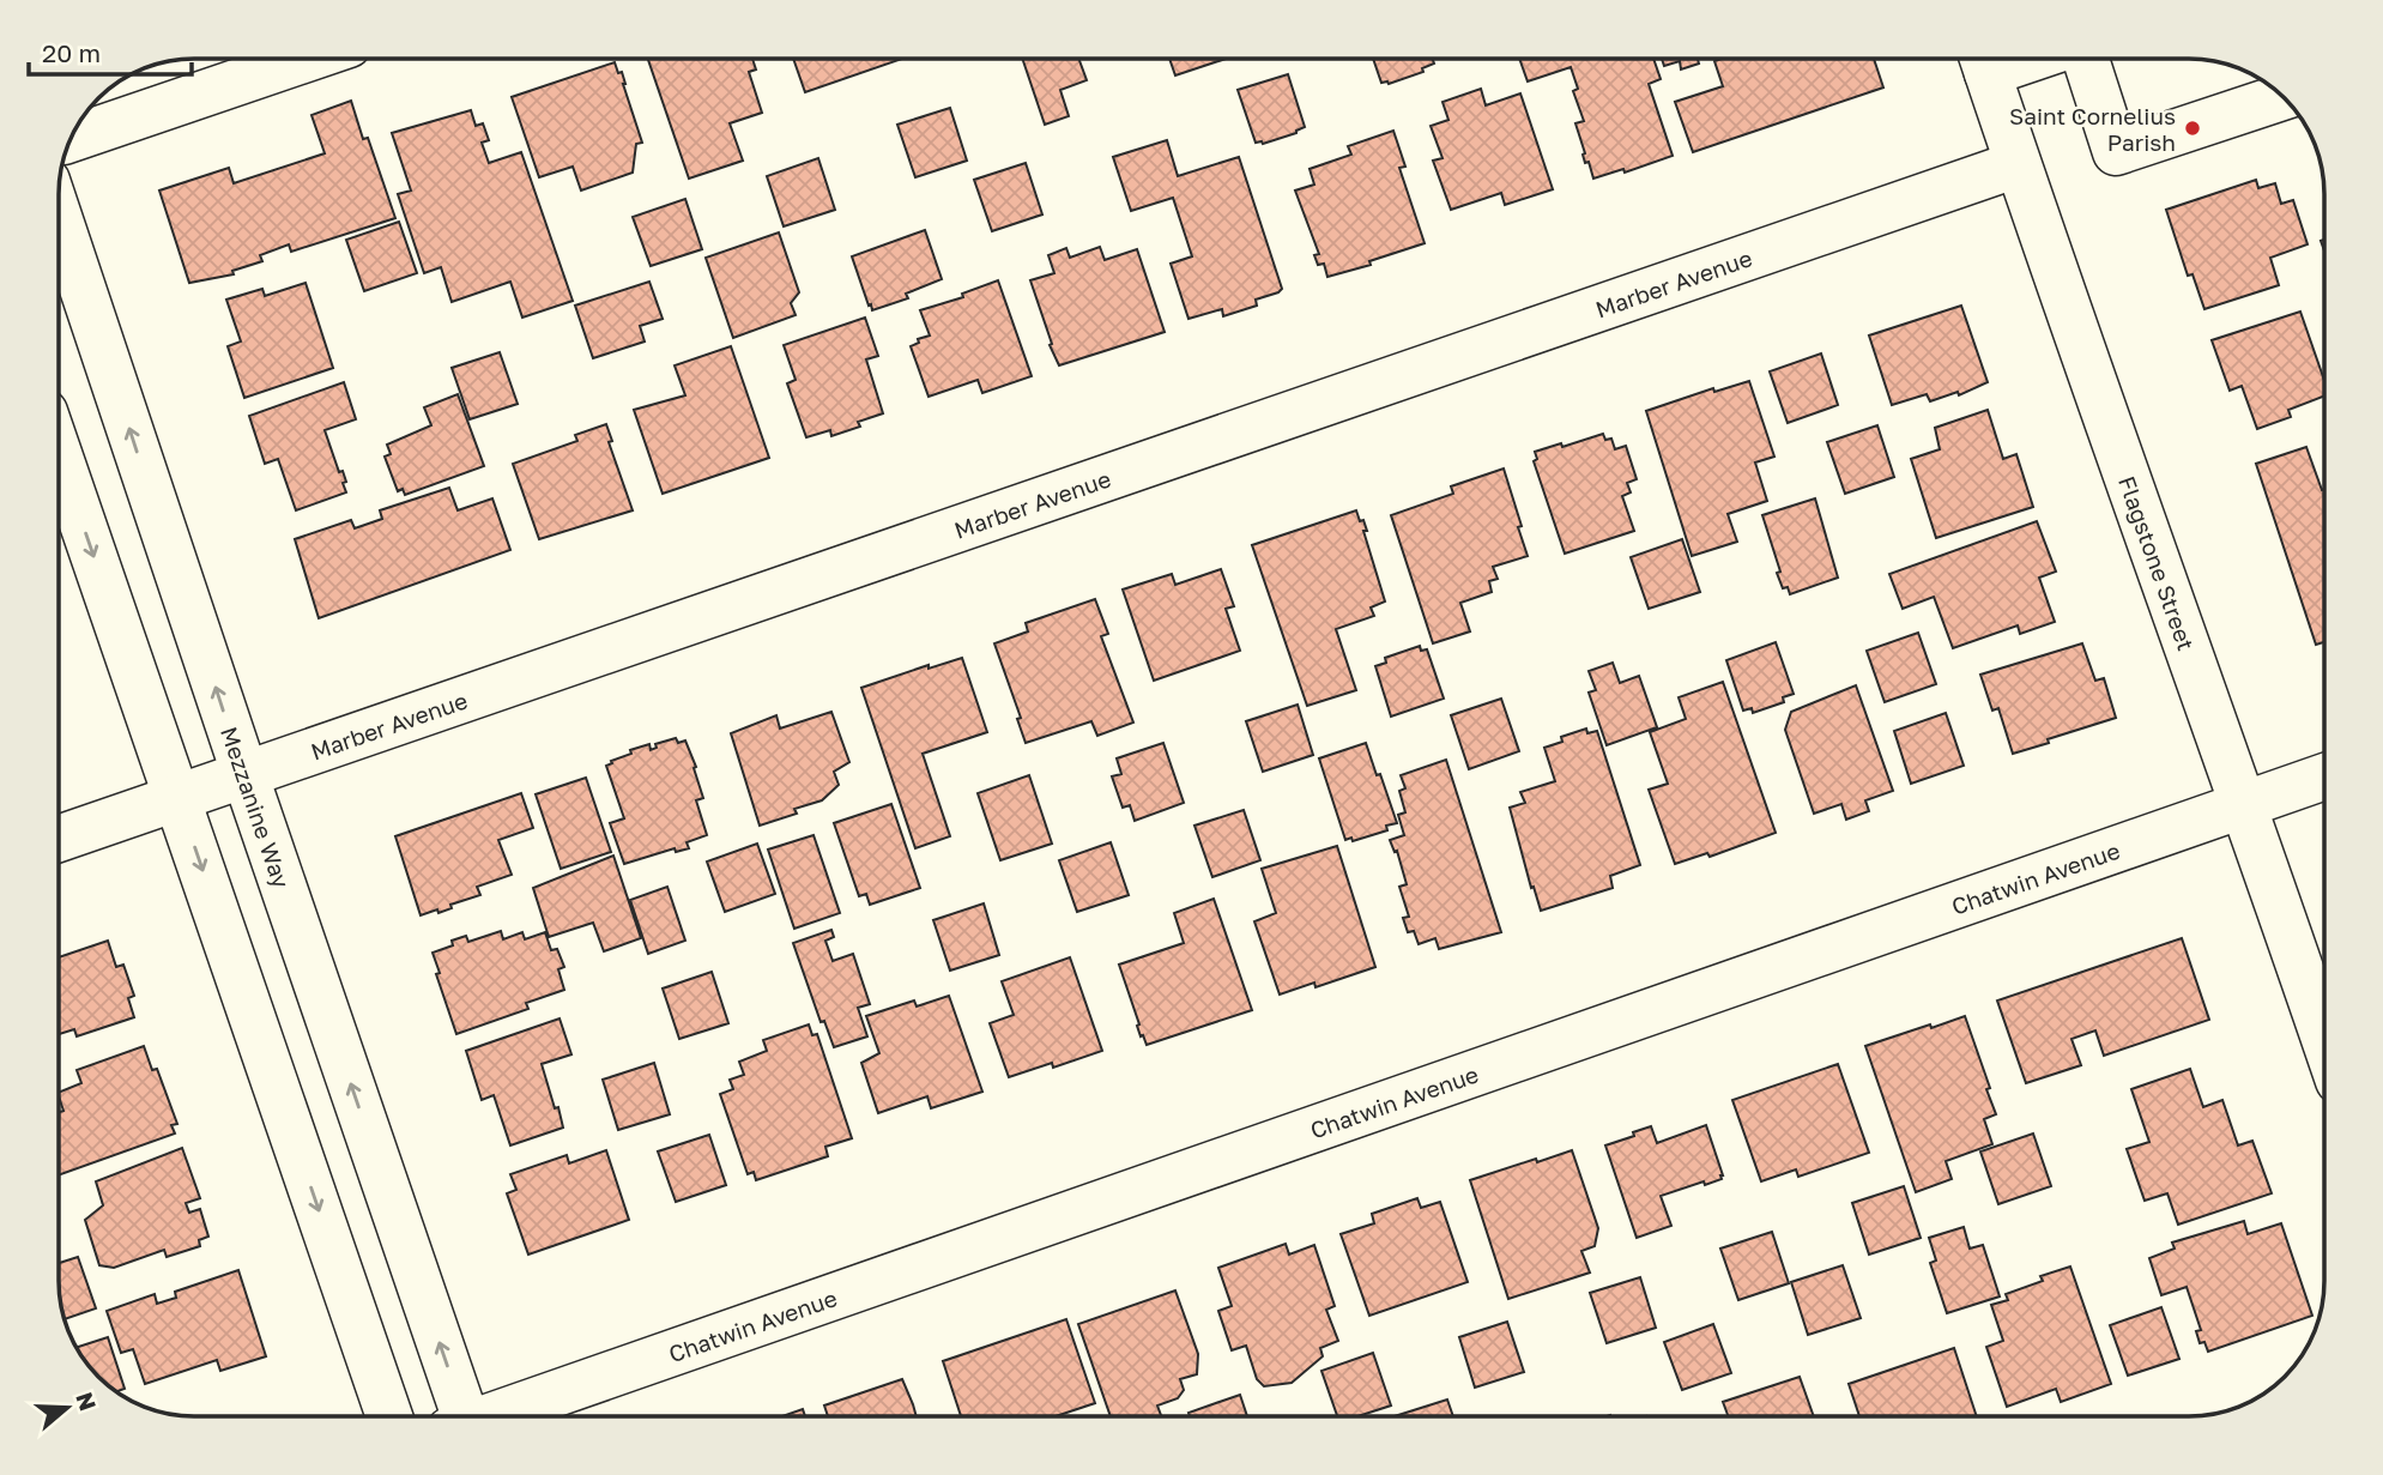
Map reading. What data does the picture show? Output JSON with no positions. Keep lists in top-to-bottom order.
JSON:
{
  "streets": {
    "street": [
      "Marber Avenue",
      "Flagstone Street",
      "Mezzanine Way",
      "Chatwin Avenue"
    ]
  },
  "crossings": [
    ["Marber Avenue", "Flagstone Street"],
    ["Marber Avenue", "Mezzanine Way"],
    ["Flagstone Street", "Chatwin Avenue"]
  ],
  "places": ["Saint Cornelius Parish"],
  "scale_bar": "20 m",
  "north": "right"
}
